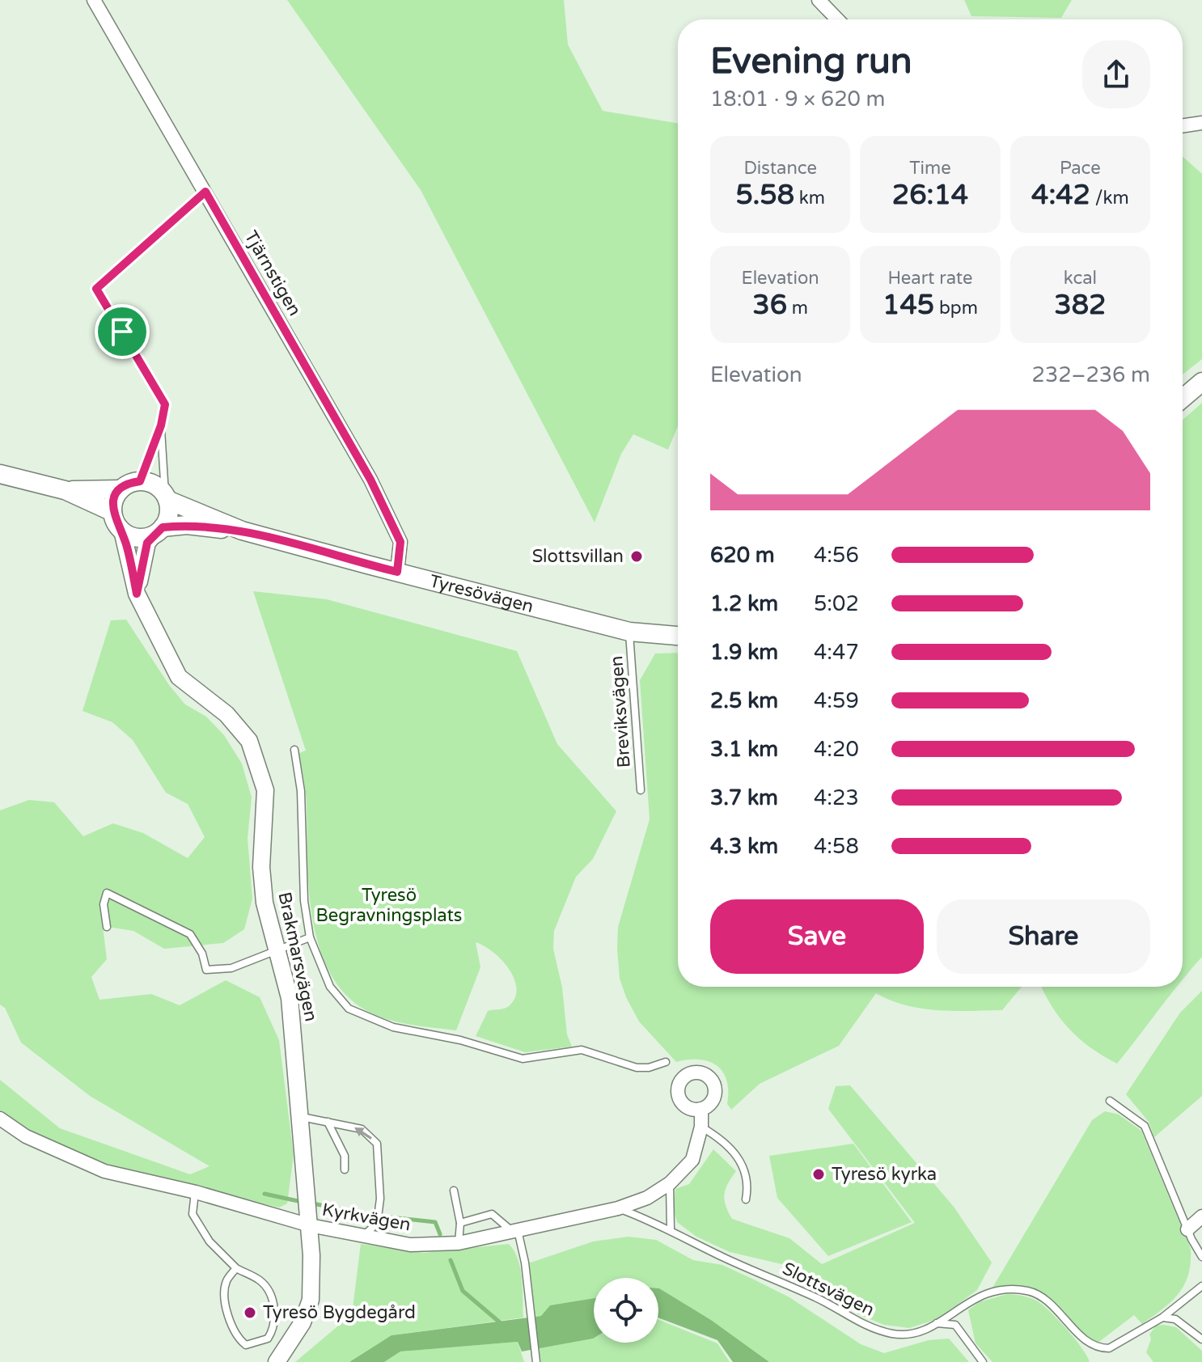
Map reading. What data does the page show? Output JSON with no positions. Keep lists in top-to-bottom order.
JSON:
{
  "streets": {
    "main road": ["Tyresövägen"],
    "street": ["Tjärnstigen", "Brakmarsvägen", "Kyrkvägen"],
    "lane": ["Breviksvägen", "Slottsvägen"]
  },
  "crossings": [
    ["Tjärnstigen", "Tyresövägen"],
    ["Tyresövägen", "Breviksvägen"],
    ["Tyresövägen", "Brakmarsvägen"],
    ["Brakmarsvägen", "Kyrkvägen"],
    ["Kyrkvägen", "Slottsvägen"]
  ],
  "parks": ["Tyresö Begravningsplats"],
  "places": ["Slottsvillan", "Tyresö kyrka", "Tyresö Bygdegård"],
  "page": {
    "heading": ["Evening run", "18:01 · 9 × 620 m"],
    "stats": [
      ["Distance", "5.58 km"],
      ["Time", "26:14"],
      ["Pace", "4:42 /km"],
      ["Elevation", "36 m"],
      ["Heart rate", "145 bpm"],
      ["kcal", "382"]
    ],
    "chart": ["Elevation", "232–236 m"],
    "list": [
      {
        "name": "620 m",
        "note": "4:56"
      },
      {
        "name": "1.2 km",
        "note": "5:02"
      },
      {
        "name": "1.9 km",
        "note": "4:47"
      },
      {
        "name": "2.5 km",
        "note": "4:59"
      },
      {
        "name": "3.1 km",
        "note": "4:20"
      },
      {
        "name": "3.7 km",
        "note": "4:23"
      },
      {
        "name": "4.3 km",
        "note": "4:58"
      }
    ],
    "buttons": ["Save", "Share"]
  }
}
